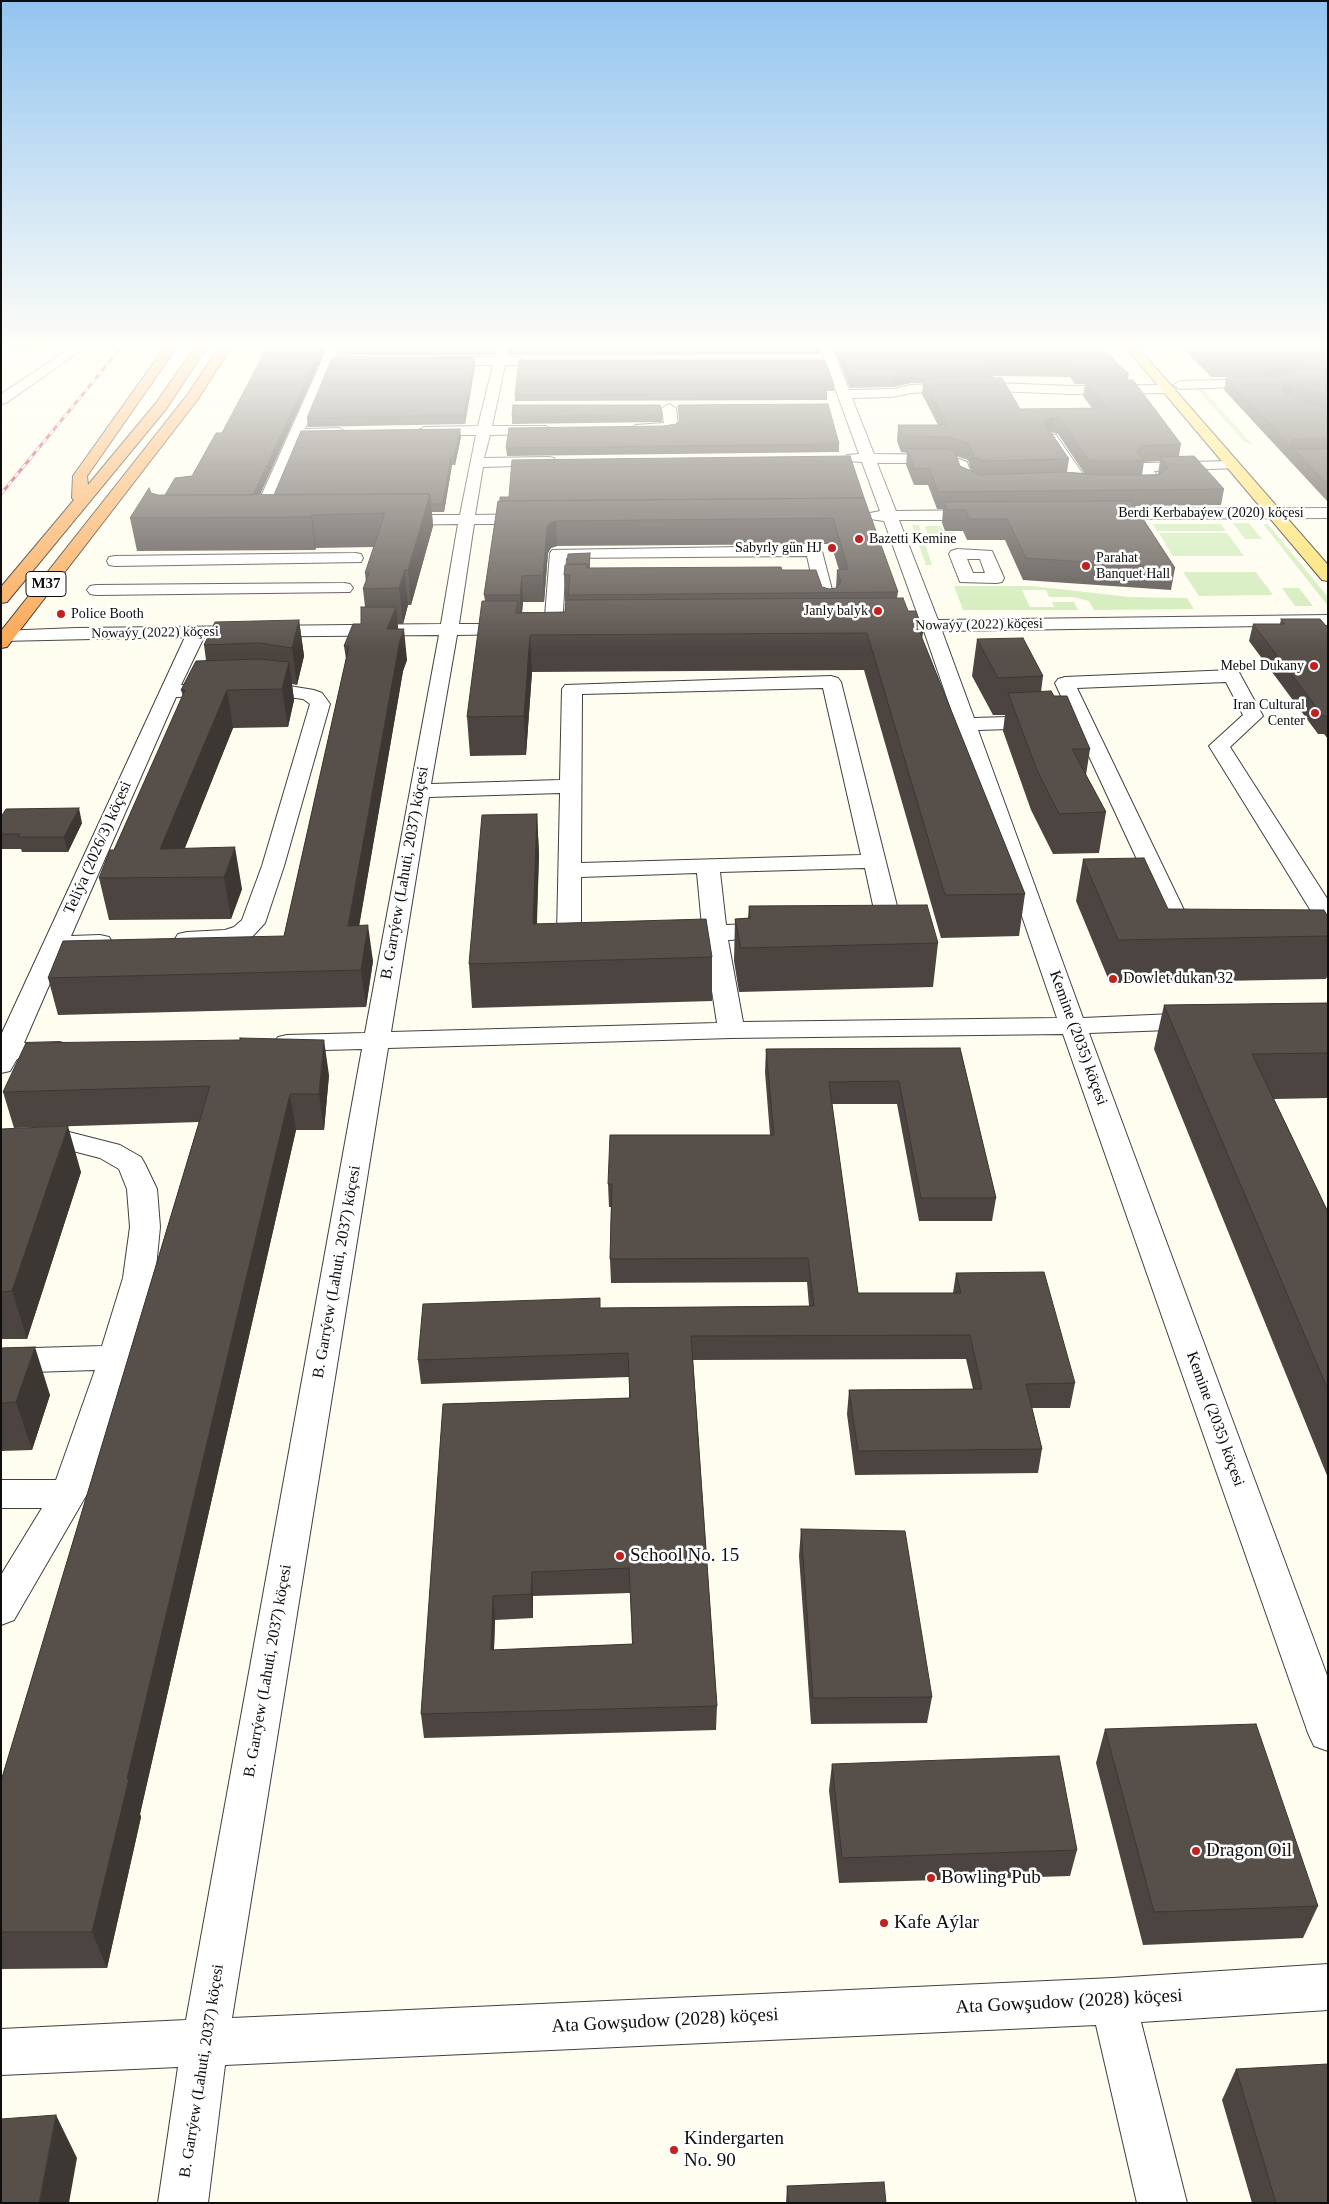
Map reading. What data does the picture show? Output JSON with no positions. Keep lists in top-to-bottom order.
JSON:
{
  "streets": {
    "highway": ["M37"],
    "street": [
      "Berdi Kerbabaýew (2020) köçesi",
      "Nowaýy (2022) köçesi",
      "Teliýa (2026/3) köçesi",
      "B. Garrýew (Lahuti, 2037) köçesi",
      "Kemine (2035) köçesi",
      "Ata Gowşudow (2028) köçesi"
    ]
  },
  "crossings": [
    ["M37", "Nowaýy (2022) köçesi"],
    ["Nowaýy (2022) köçesi", "Teliýa (2026/3) köçesi"],
    ["Nowaýy (2022) köçesi", "B. Garrýew (Lahuti, 2037) köçesi"],
    ["Nowaýy (2022) köçesi", "Kemine (2035) köçesi"],
    ["B. Garrýew (Lahuti, 2037) köçesi", "Ata Gowşudow (2028) köçesi"]
  ],
  "places": [
    "Bazetti Kemine",
    "Sabyrly gün HJ",
    "Parahat Banquet Hall",
    "Janly balyk",
    "Police Booth",
    "Mebel Dukany",
    "Iran Cultural Center",
    "Dowlet dukan 32",
    "School No. 15",
    "Dragon Oil",
    "Bowling Pub",
    "Kafe Aýlar",
    "Kindergarten No. 90"
  ]
}
